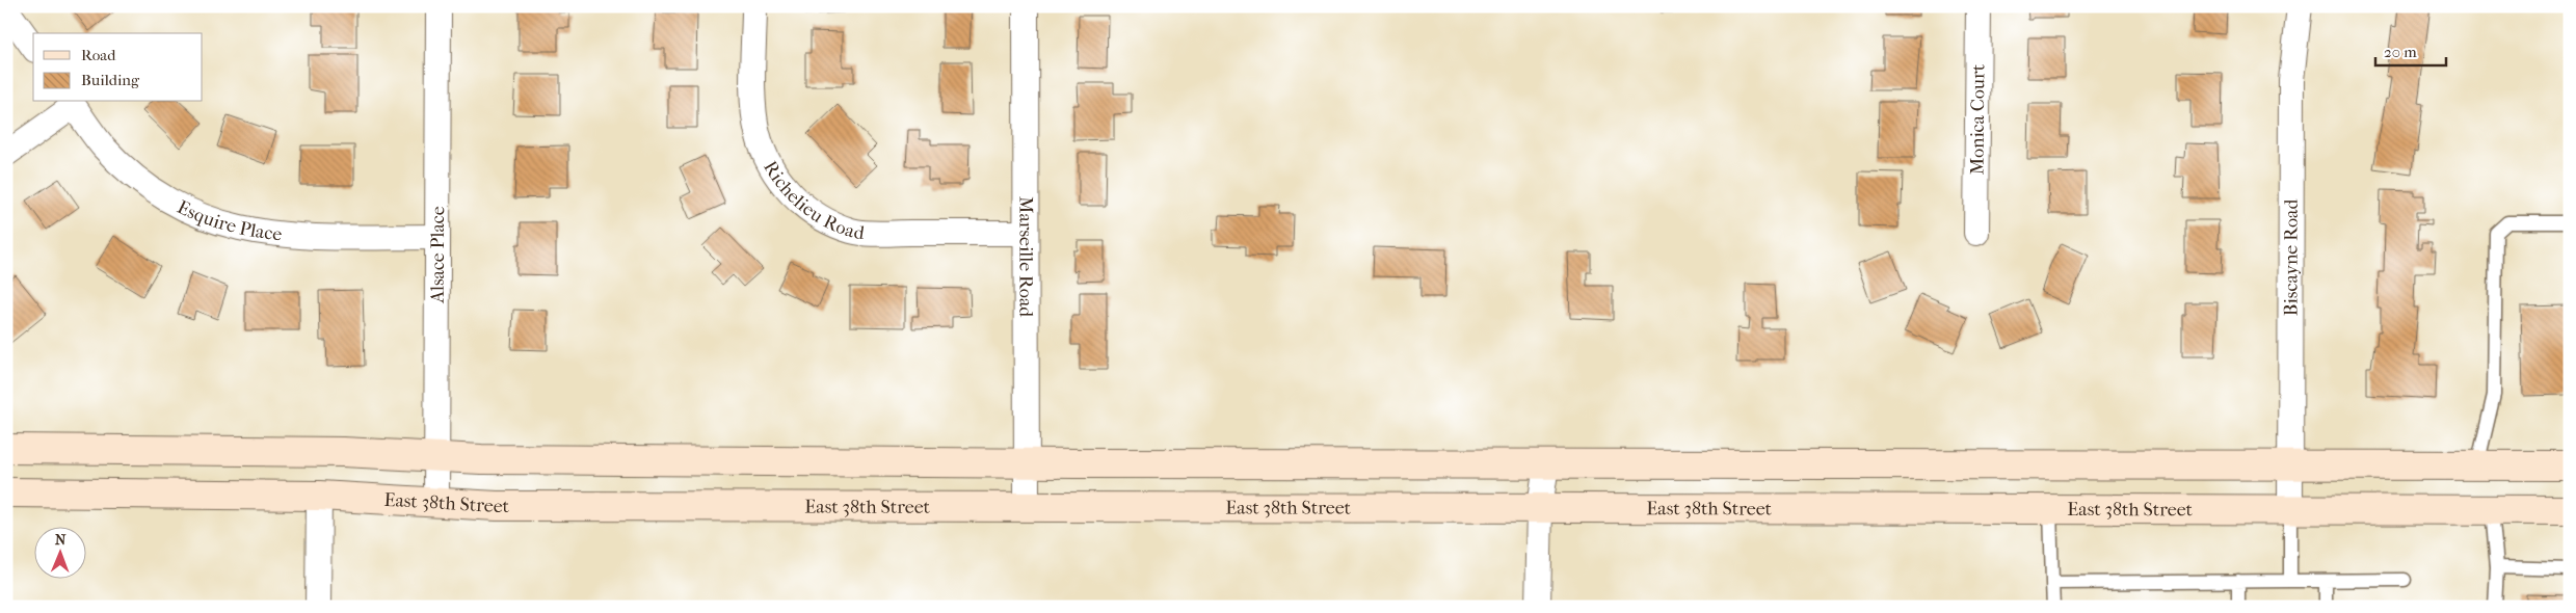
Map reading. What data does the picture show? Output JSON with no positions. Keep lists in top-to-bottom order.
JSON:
{
  "streets": {
    "main road": ["East 38th Street"],
    "street": [
      "Monica Court",
      "Richelieu Road",
      "Esquire Place",
      "Alsace Place",
      "Marseille Road",
      "Biscayne Road"
    ]
  },
  "crossings": [
    ["Richelieu Road", "Marseille Road"],
    ["Esquire Place", "Alsace Place"],
    ["Alsace Place", "East 38th Street"],
    ["Marseille Road", "East 38th Street"],
    ["Biscayne Road", "East 38th Street"]
  ],
  "legend": ["Road", "Building"],
  "scale_bar": "20 m",
  "north": "top"
}
